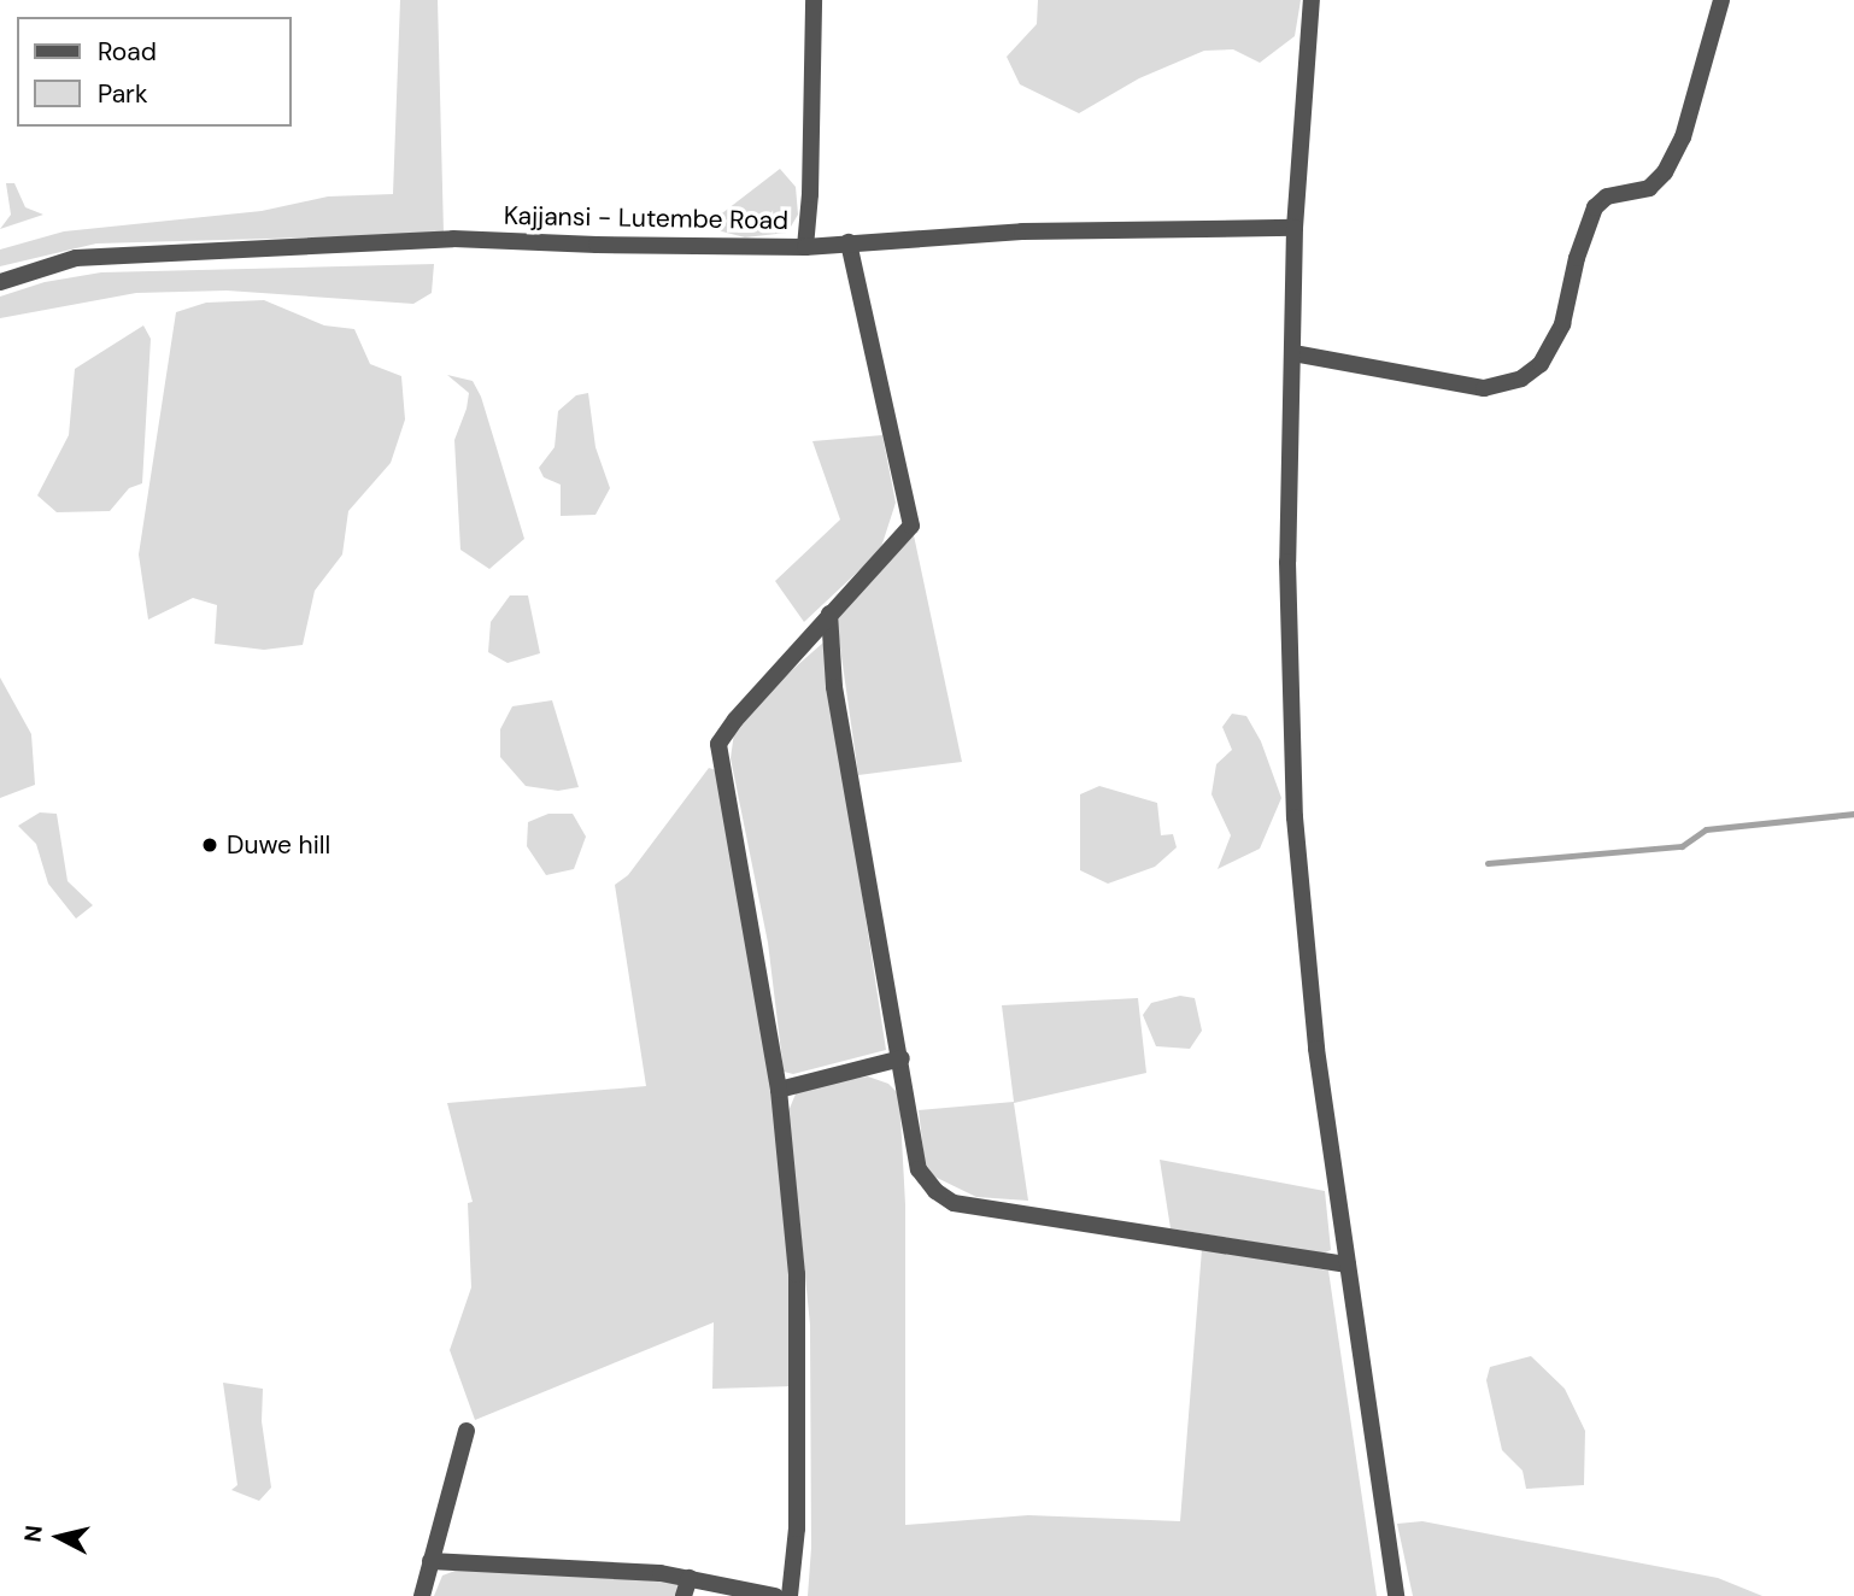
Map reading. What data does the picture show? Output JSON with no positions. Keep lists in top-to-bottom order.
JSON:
{
  "streets": {
    "street": ["Kajjansi - Lutembe Road"]
  },
  "places": ["Duwe hill"],
  "legend": ["Road", "Park"],
  "north": "left"
}
